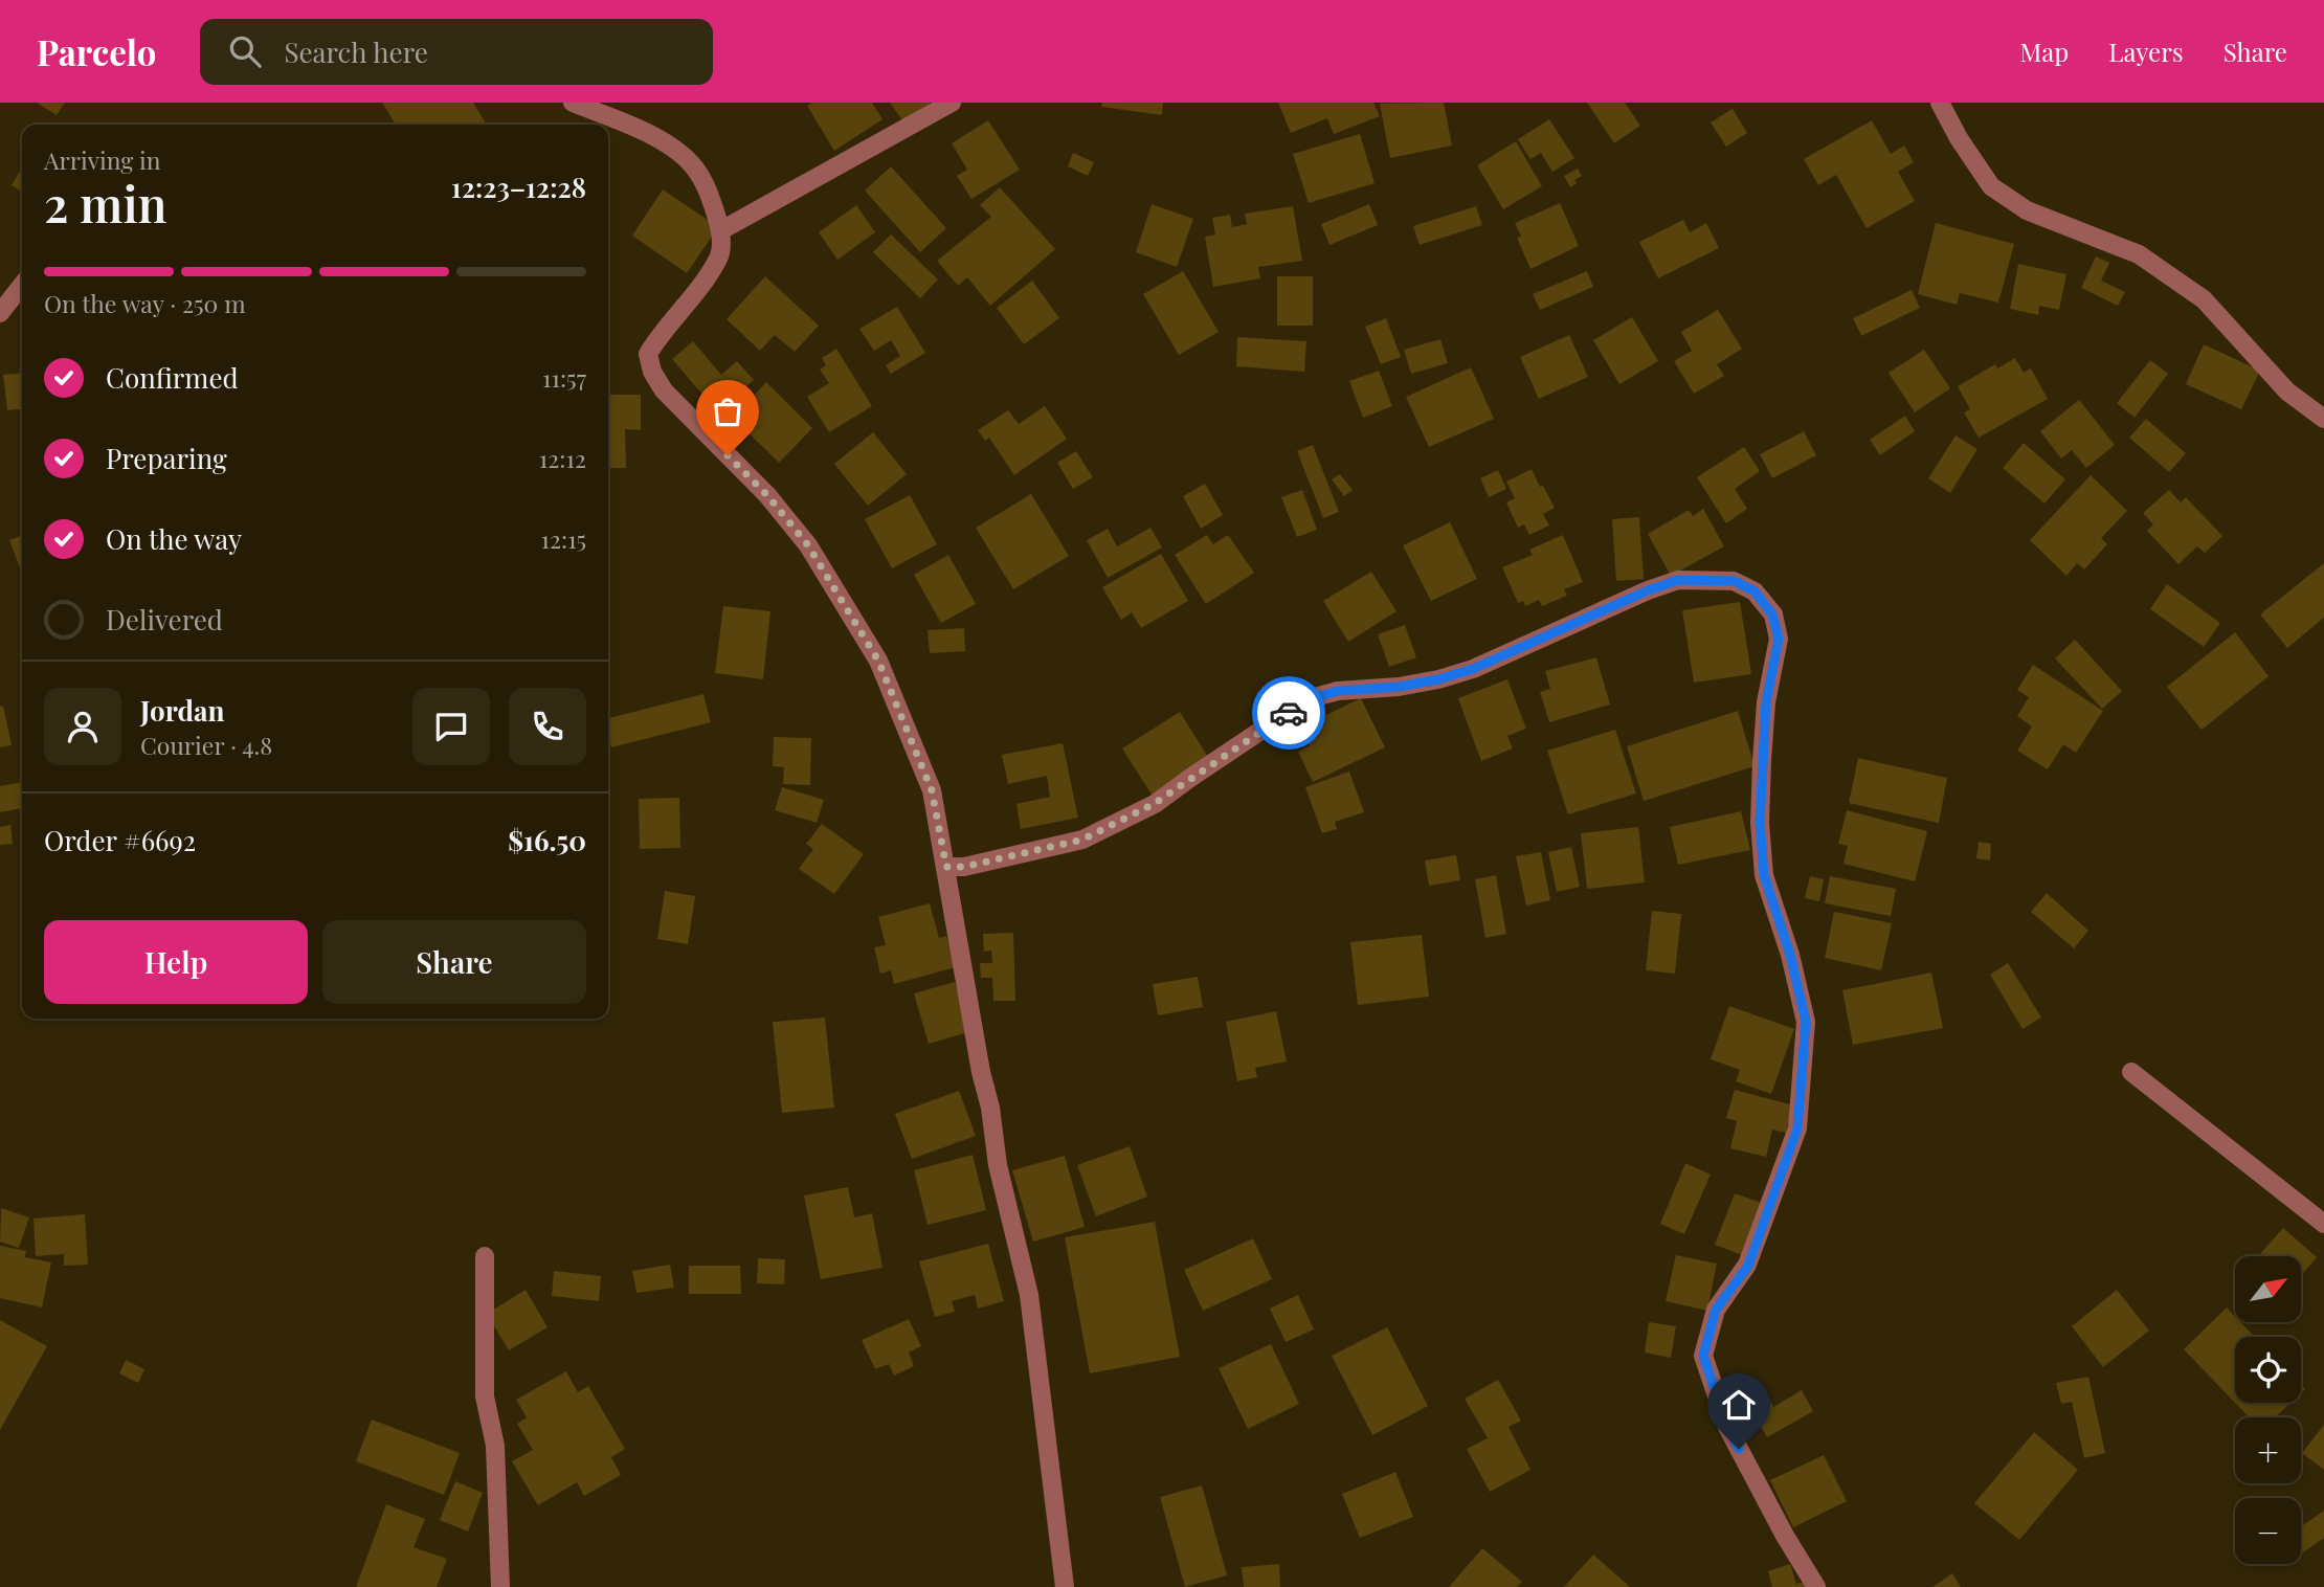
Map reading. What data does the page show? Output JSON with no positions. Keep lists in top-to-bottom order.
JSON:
{
  "north": "top right",
  "page": {
    "header": "Parcelo",
    "search": "Search here",
    "nav": ["Map", "Layers", "Share"],
    "heading": ["2 min", "Arriving in", "12:23–12:28"],
    "panel": [
      "Jordan",
      "Courier · 4.8",
      "Order #6692",
      "$16.50"
    ],
    "bar": "On the way · 250 m",
    "list": [
      ["Confirmed", "11:57"],
      ["Preparing", "12:12"],
      ["On the way", "12:15"],
      "Delivered"
    ],
    "buttons": ["Help", "Share"],
    "map_buttons": ["+", "−"]
  }
}
